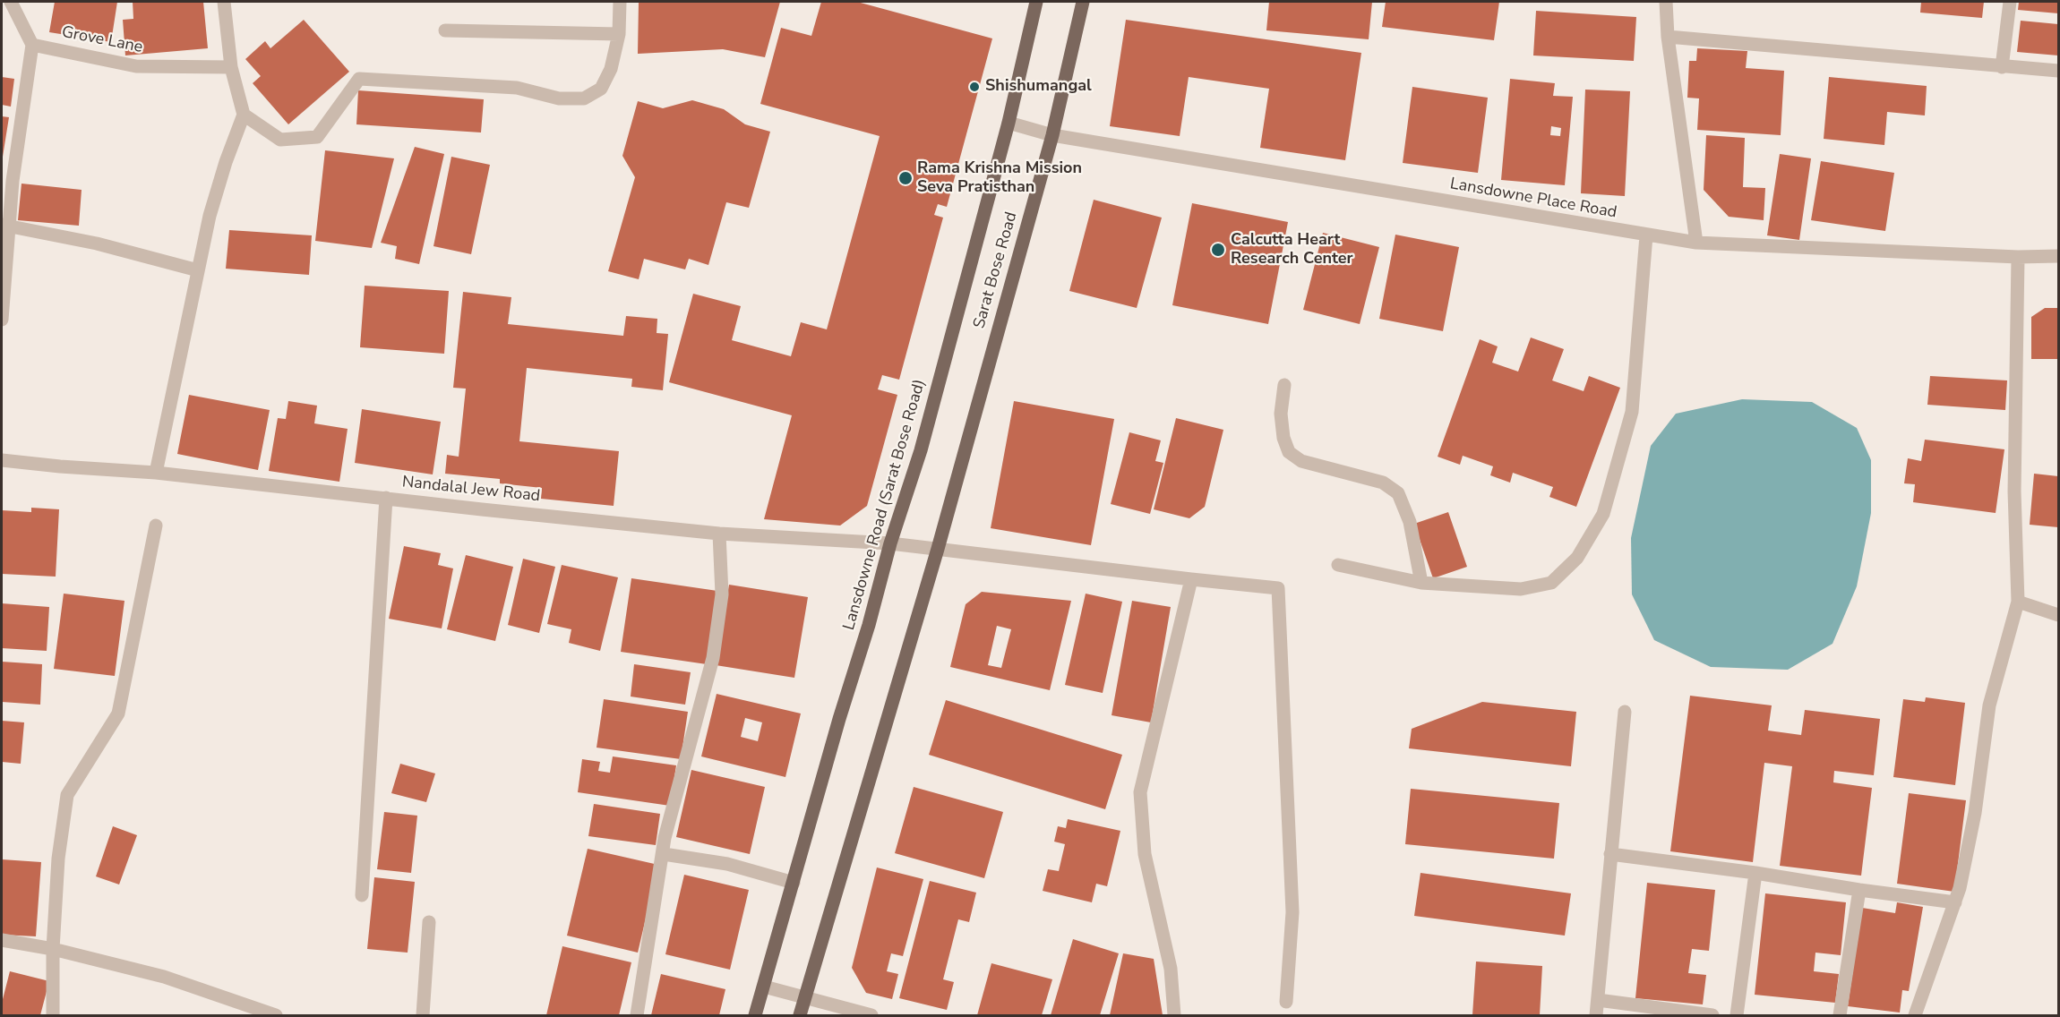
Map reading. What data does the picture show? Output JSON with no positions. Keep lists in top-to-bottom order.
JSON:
{
  "streets": {
    "main road": ["Sarat Bose Road", "Lansdowne Road (Sarat Bose Road)"],
    "street": ["Grove Lane", "Lansdowne Place Road", "Nandalal Jew Road"]
  },
  "crossings": [
    ["Lansdowne Place Road", "Sarat Bose Road"],
    ["Lansdowne Place Road", "Lansdowne Road (Sarat Bose Road)"],
    ["Sarat Bose Road", "Nandalal Jew Road"],
    ["Nandalal Jew Road", "Lansdowne Road (Sarat Bose Road)"]
  ],
  "places": ["Shishumangal", "Rama Krishna Mission Seva Pratisthan", "Calcutta Heart Research Center"]
}
